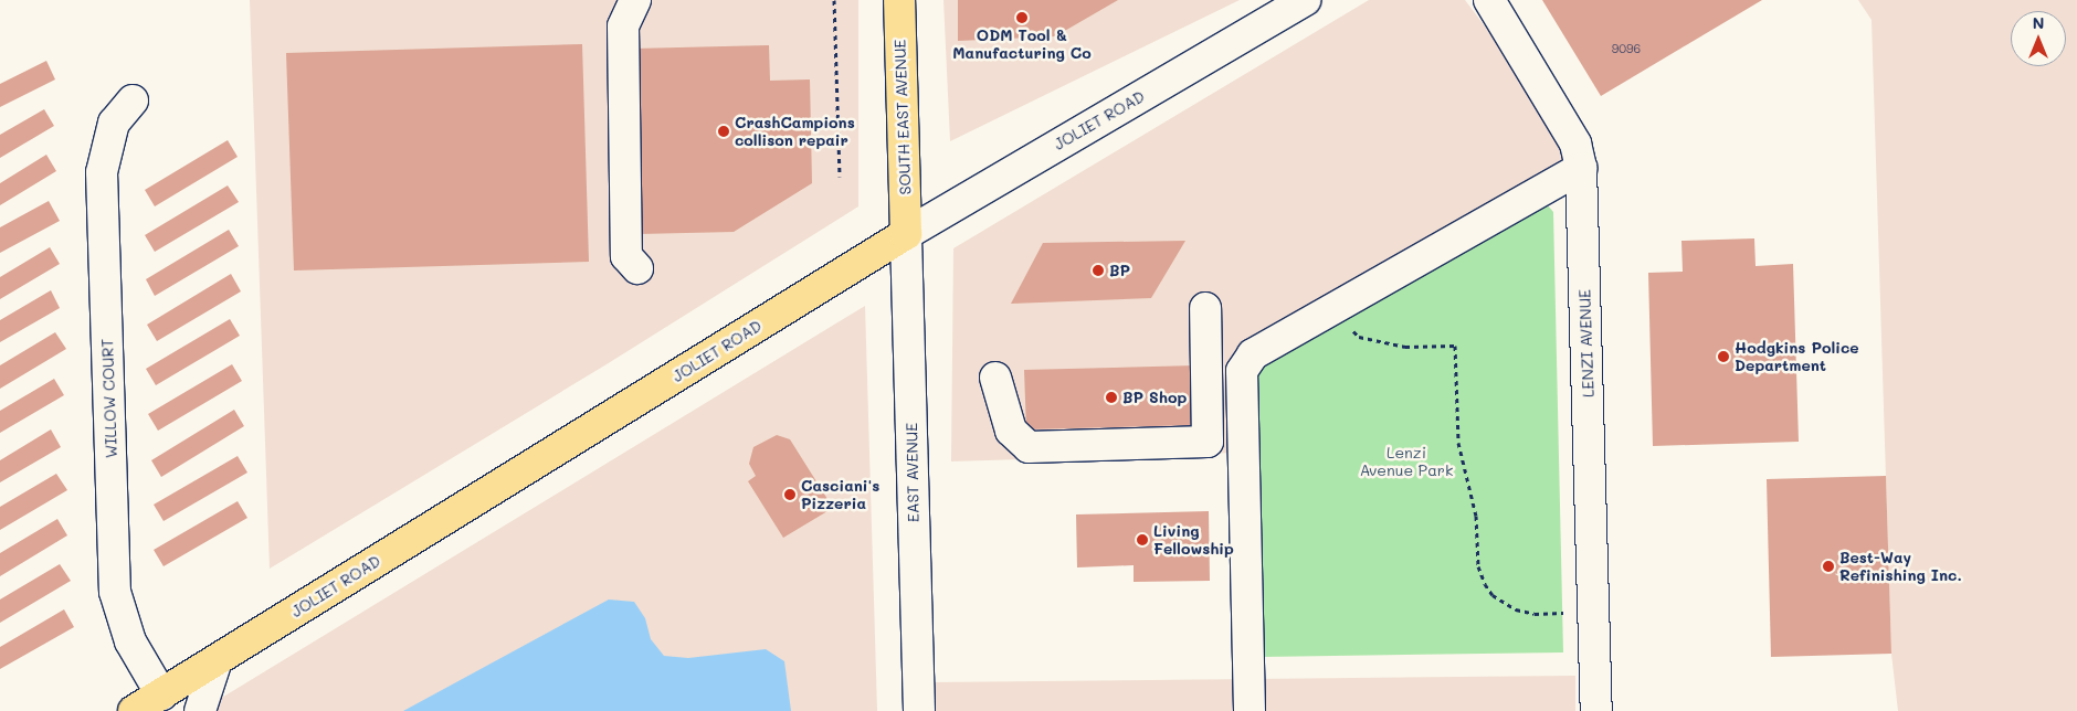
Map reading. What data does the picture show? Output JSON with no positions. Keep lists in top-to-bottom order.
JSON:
{
  "streets": {
    "main road": ["SOUTH EAST AVENUE", "JOLIET ROAD"],
    "street": ["LENZI AVENUE", "WILLOW COURT", "EAST AVENUE"]
  },
  "crossings": [
    ["SOUTH EAST AVENUE", "JOLIET ROAD"],
    ["SOUTH EAST AVENUE", "EAST AVENUE"],
    ["JOLIET ROAD", "WILLOW COURT"],
    ["JOLIET ROAD", "EAST AVENUE"]
  ],
  "parks": ["Lenzi Avenue Park"],
  "places": [
    "ODM Tool & Manufacturing Co",
    "CrashCampions collison repair",
    "BP",
    "Hodgkins Police Department",
    "BP Shop",
    "Casciani's Pizzeria",
    "Living Fellowship",
    "Best-Way Refinishing Inc."
  ],
  "house_numbers": ["9096"],
  "north": "top"
}
